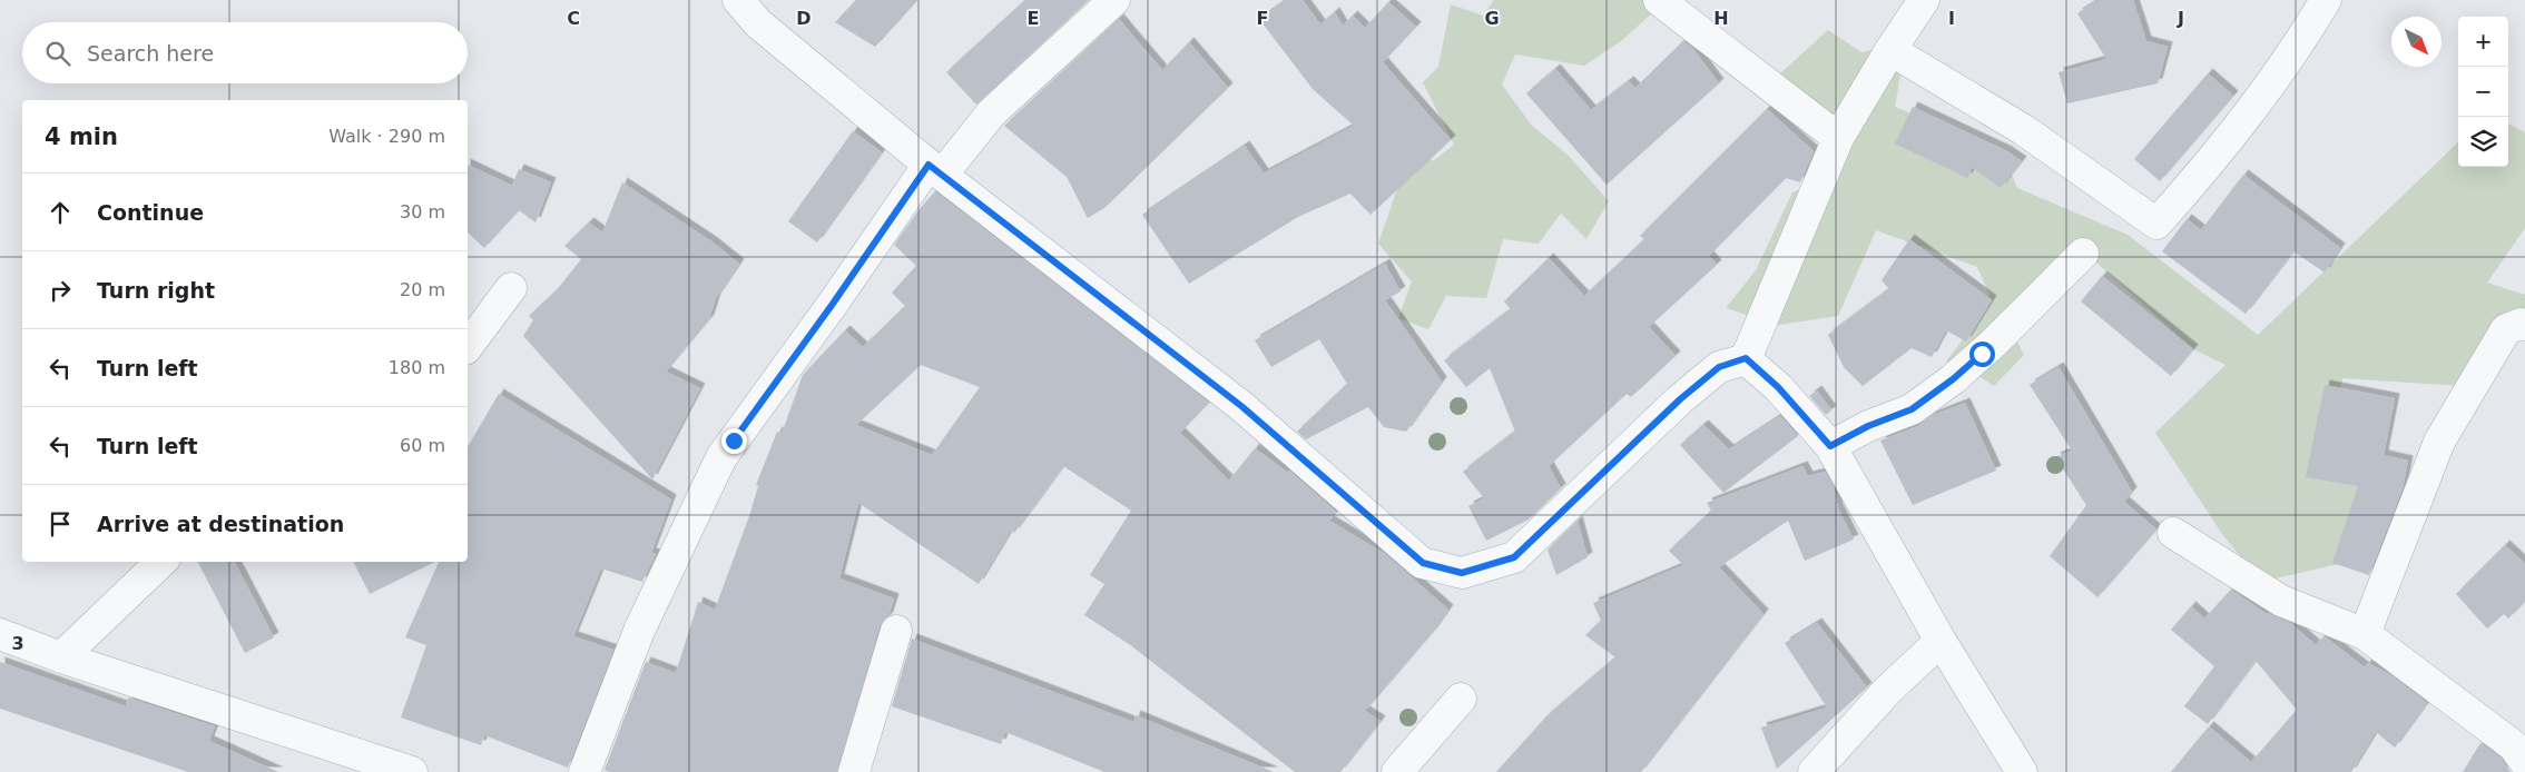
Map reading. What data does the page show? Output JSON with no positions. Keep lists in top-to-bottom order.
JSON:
{
  "north": "bottom right",
  "page": {
    "map_buttons": ["+", "−"],
    "search": "Search here",
    "heading": ["4 min", "Walk · 290 m"],
    "list": [
      ["Continue", "30 m"],
      ["Turn right", "20 m"],
      ["Turn left", "180 m"],
      ["Turn left", "60 m"],
      "Arrive at destination"
    ]
  },
  "grid": {
    "columns": [
      "C",
      "D",
      "E",
      "F",
      "G",
      "H",
      "I",
      "J"
    ],
    "rows": ["3"]
  }
}
